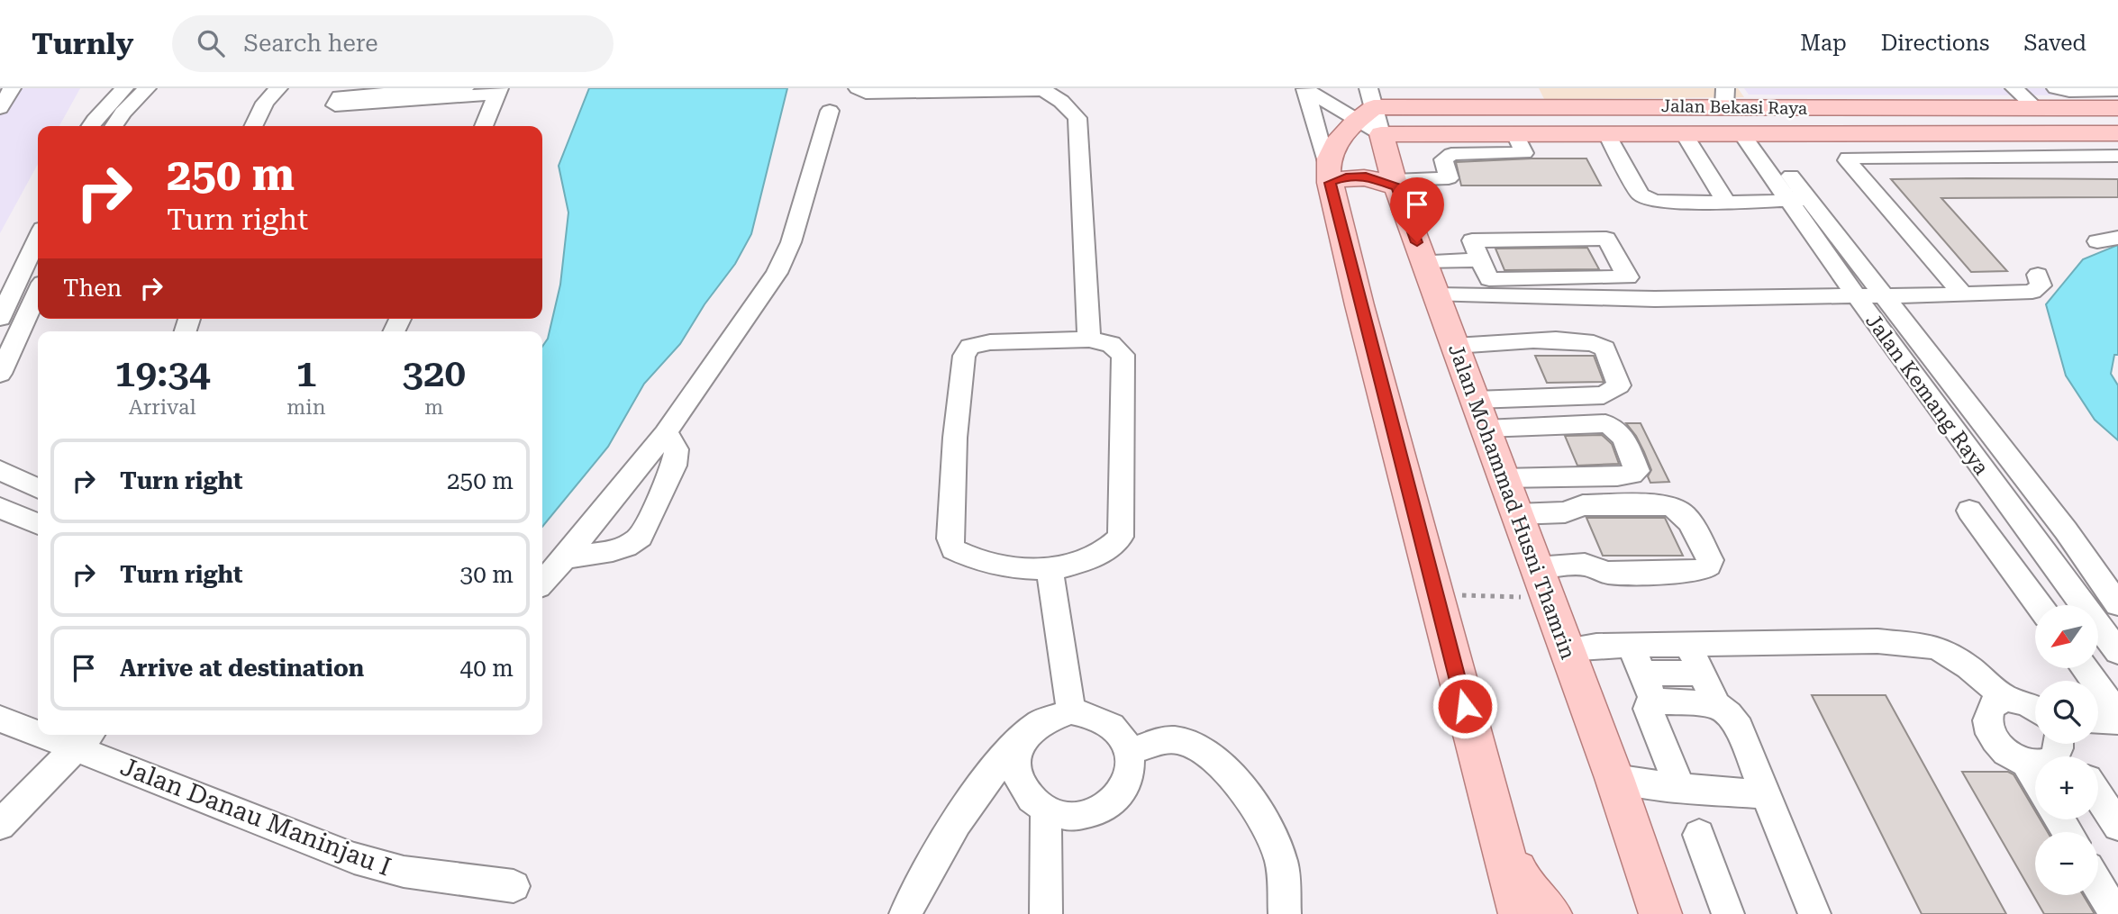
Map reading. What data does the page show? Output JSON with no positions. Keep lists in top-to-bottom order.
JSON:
{
  "streets": {
    "main road": ["Jalan Bekasi Raya", "Jalan Mohammad Husni Thamrin"],
    "street": ["Jalan Kemang Raya", "Jalan Danau Maninjau I"]
  },
  "crossings": [
    ["Jalan Bekasi Raya", "Jalan Kemang Raya"],
    ["Jalan Bekasi Raya", "Jalan Mohammad Husni Thamrin"]
  ],
  "north": "bottom left",
  "page": {
    "header": "Turnly",
    "search": "Search here",
    "nav": ["Map", "Directions", "Saved"],
    "turn": ["250 m", "Turn right"],
    "then": "Then",
    "eta": [
      "19:34",
      "Arrival",
      "1",
      "min",
      "320",
      "m"
    ],
    "list": [
      {
        "name": "Turn right",
        "value": "250 m"
      },
      {
        "name": "Turn right",
        "value": "30 m"
      },
      {
        "name": "Arrive at destination",
        "value": "40 m"
      }
    ],
    "map_buttons": ["+", "−"]
  }
}
